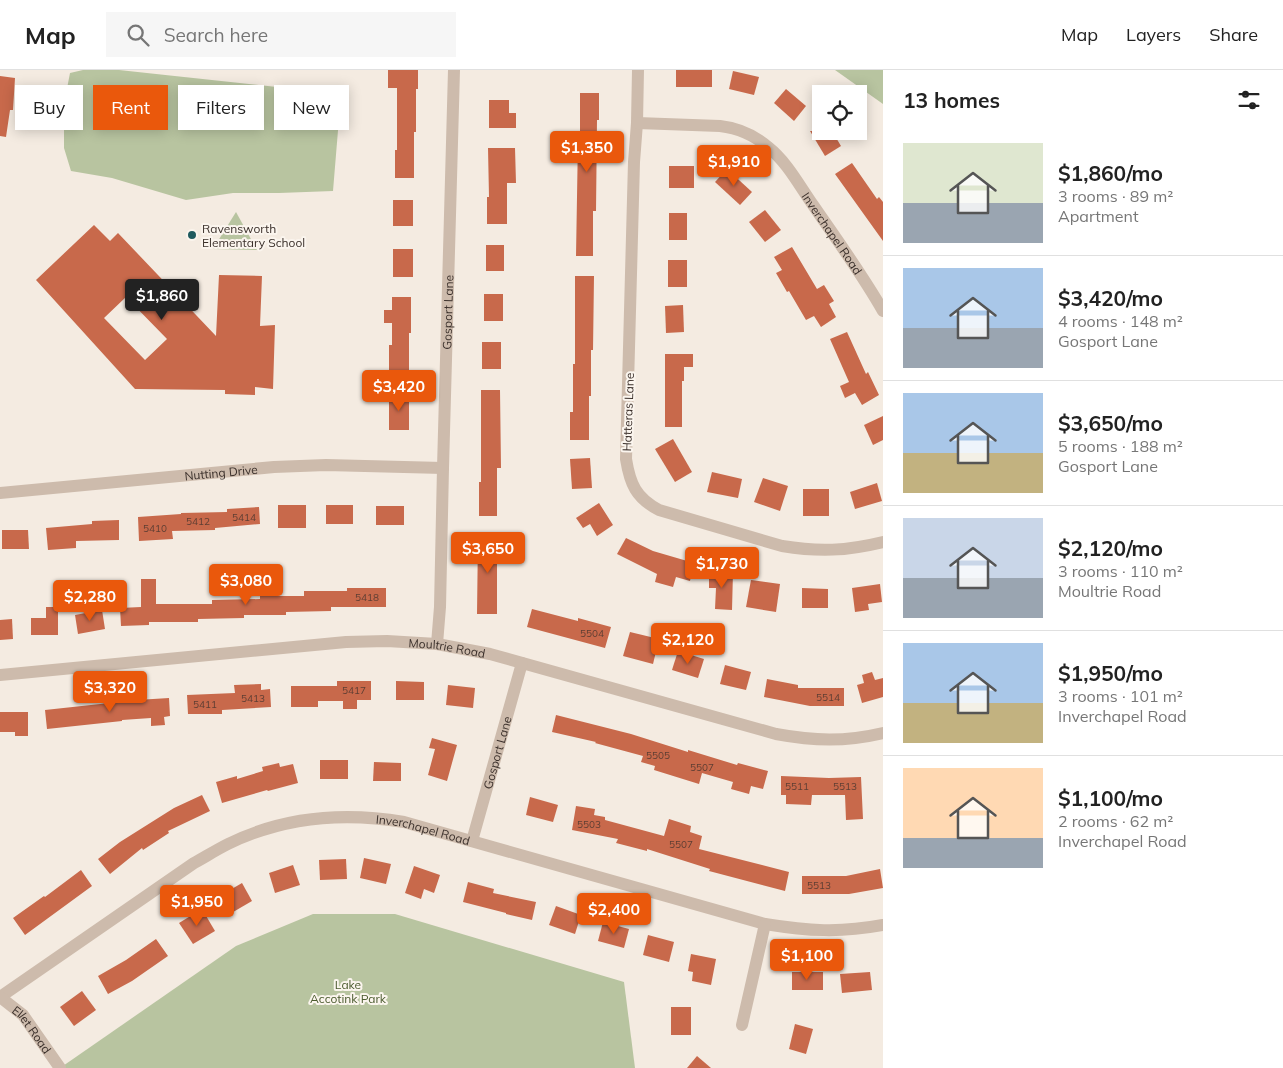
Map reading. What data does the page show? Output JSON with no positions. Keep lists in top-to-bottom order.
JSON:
{
  "streets": {
    "street": [
      "Inverchapel Road",
      "Gosport Lane",
      "Hatteras Lane",
      "Nutting Drive",
      "Moultrie Road",
      "Ellet Road"
    ]
  },
  "crossings": [
    ["Inverchapel Road", "Gosport Lane"],
    ["Inverchapel Road", "Hatteras Lane"],
    ["Inverchapel Road", "Ellet Road"],
    ["Gosport Lane", "Nutting Drive"],
    ["Gosport Lane", "Moultrie Road"]
  ],
  "parks": ["Lake Accotink Park"],
  "places": ["Ravensworth Elementary School"],
  "house_numbers": [
    "5414",
    "5412",
    "5410",
    "5418",
    "5504",
    "5417",
    "5514",
    "5413",
    "5411",
    "5505",
    "5507",
    "5511",
    "5513",
    "5503",
    "5507",
    "5513"
  ],
  "page": {
    "header": "Map",
    "search": "Search here",
    "nav": ["Map", "Layers", "Share"],
    "heading": "13 homes",
    "chip": [
      "Buy",
      "Rent",
      "Filters",
      "New"
    ],
    "list": [
      {
        "name": "$1,860/mo",
        "note": "3 rooms · 89 m² · Apartment"
      },
      {
        "name": "$3,420/mo",
        "note": "4 rooms · 148 m² · Gosport Lane"
      },
      {
        "name": "$3,650/mo",
        "note": "5 rooms · 188 m² · Gosport Lane"
      },
      {
        "name": "$2,120/mo",
        "note": "3 rooms · 110 m² · Moultrie Road"
      },
      {
        "name": "$1,950/mo",
        "note": "3 rooms · 101 m² · Inverchapel Road"
      },
      {
        "name": "$1,100/mo",
        "note": "2 rooms · 62 m² · Inverchapel Road"
      }
    ],
    "price": [
      "$1,350",
      "$1,910",
      "$1,860",
      "$3,420",
      "$3,650",
      "$1,730",
      "$3,080",
      "$2,280",
      "$2,120",
      "$3,320",
      "$1,950",
      "$2,400",
      "$1,100"
    ]
  }
}
